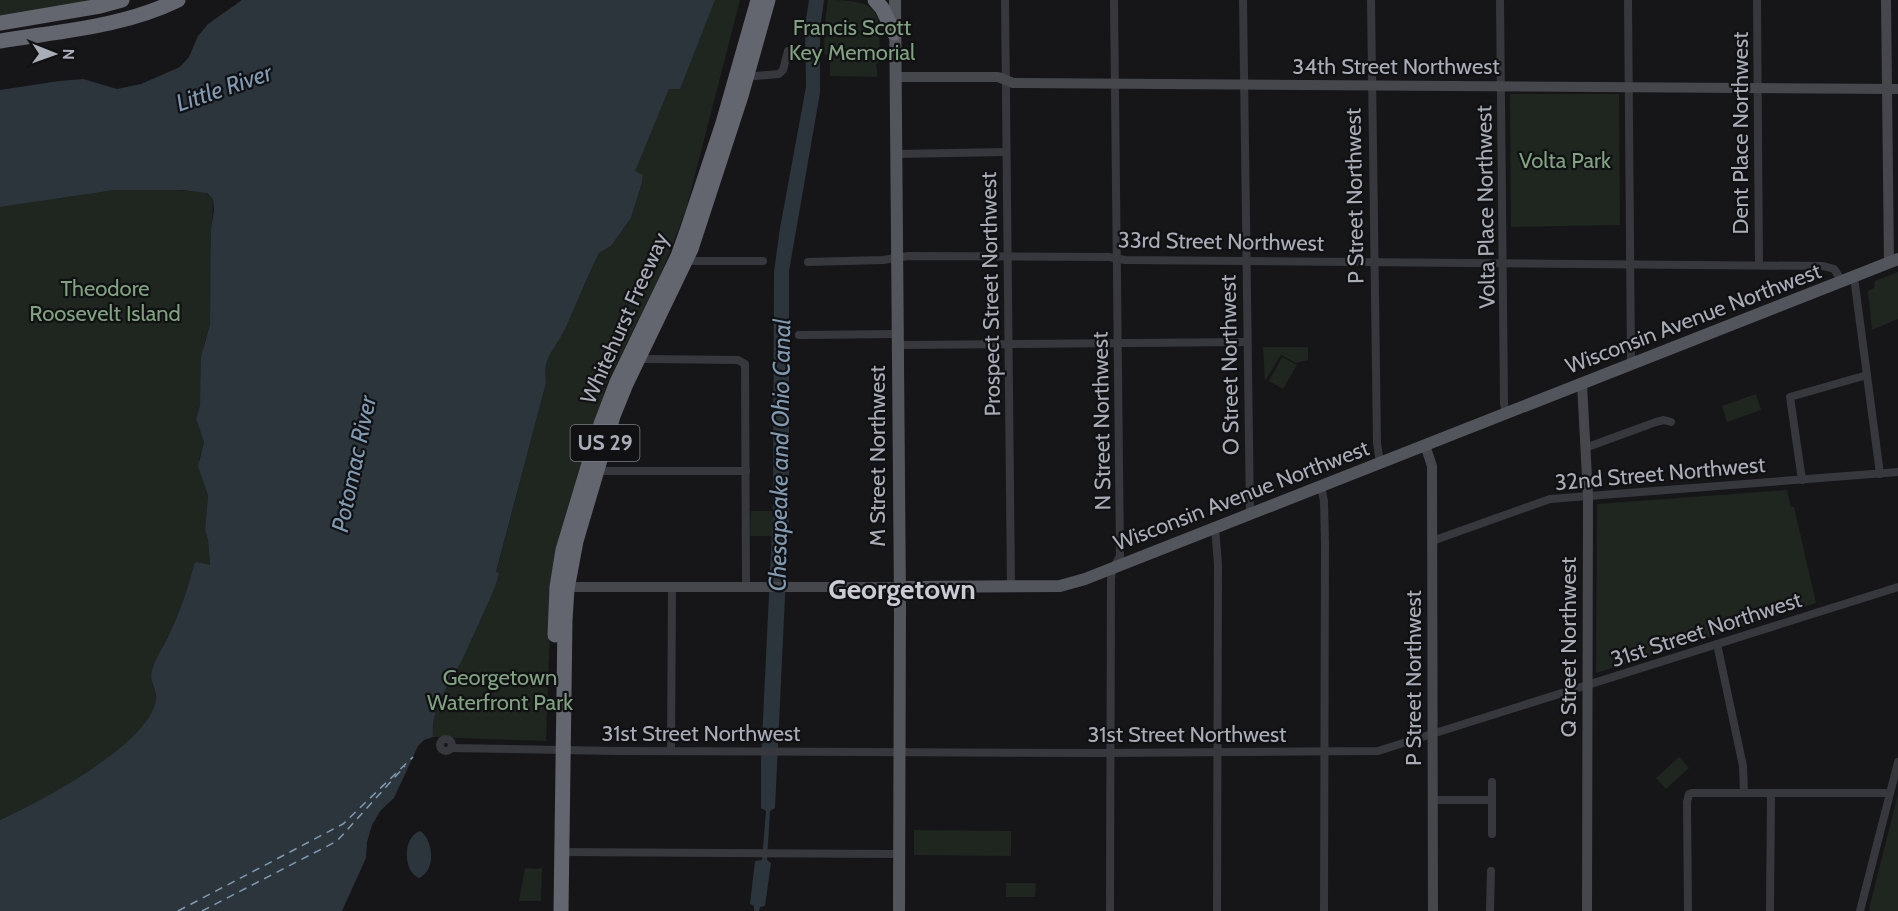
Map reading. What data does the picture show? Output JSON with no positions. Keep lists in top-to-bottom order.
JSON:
{
  "streets": {
    "highway": ["Whitehurst Freeway", "US 29"],
    "main road": ["Wisconsin Avenue Northwest", "M Street Northwest"],
    "street": [
      "34th Street Northwest",
      "Dent Place Northwest",
      "P Street Northwest",
      "Volta Place Northwest",
      "33rd Street Northwest",
      "Prospect Street Northwest",
      "O Street Northwest",
      "N Street Northwest",
      "32nd Street Northwest",
      "31st Street Northwest",
      "Q Street Northwest"
    ]
  },
  "crossings": [
    ["34th Street Northwest", "Dent Place Northwest"],
    ["34th Street Northwest", "P Street Northwest"],
    ["34th Street Northwest", "Volta Place Northwest"],
    ["34th Street Northwest", "Prospect Street Northwest"],
    ["34th Street Northwest", "O Street Northwest"],
    ["34th Street Northwest", "N Street Northwest"],
    ["34th Street Northwest", "M Street Northwest"],
    ["Dent Place Northwest", "33rd Street Northwest"],
    ["P Street Northwest", "33rd Street Northwest"],
    ["P Street Northwest", "Wisconsin Avenue Northwest"],
    ["P Street Northwest", "32nd Street Northwest"],
    ["P Street Northwest", "31st Street Northwest"],
    ["Volta Place Northwest", "33rd Street Northwest"],
    ["Volta Place Northwest", "Wisconsin Avenue Northwest"],
    ["33rd Street Northwest", "Prospect Street Northwest"],
    ["33rd Street Northwest", "Wisconsin Avenue Northwest"],
    ["33rd Street Northwest", "O Street Northwest"],
    ["33rd Street Northwest", "N Street Northwest"],
    ["33rd Street Northwest", "M Street Northwest"],
    ["Prospect Street Northwest", "Wisconsin Avenue Northwest"],
    ["Whitehurst Freeway", "US 29"],
    ["Wisconsin Avenue Northwest", "O Street Northwest"],
    ["Wisconsin Avenue Northwest", "N Street Northwest"],
    ["Wisconsin Avenue Northwest", "M Street Northwest"],
    ["Wisconsin Avenue Northwest", "Q Street Northwest"],
    ["N Street Northwest", "31st Street Northwest"],
    ["M Street Northwest", "31st Street Northwest"],
    ["32nd Street Northwest", "Q Street Northwest"],
    ["31st Street Northwest", "Q Street Northwest"]
  ],
  "districts": ["Georgetown"],
  "water": ["Little River", "Chesapeake and Ohio Canal", "Potomac River"],
  "parks": [
    "Francis Scott Key Memorial",
    "Volta Park",
    "Theodore Roosevelt Island",
    "Georgetown Waterfront Park"
  ],
  "north": "right"
}
